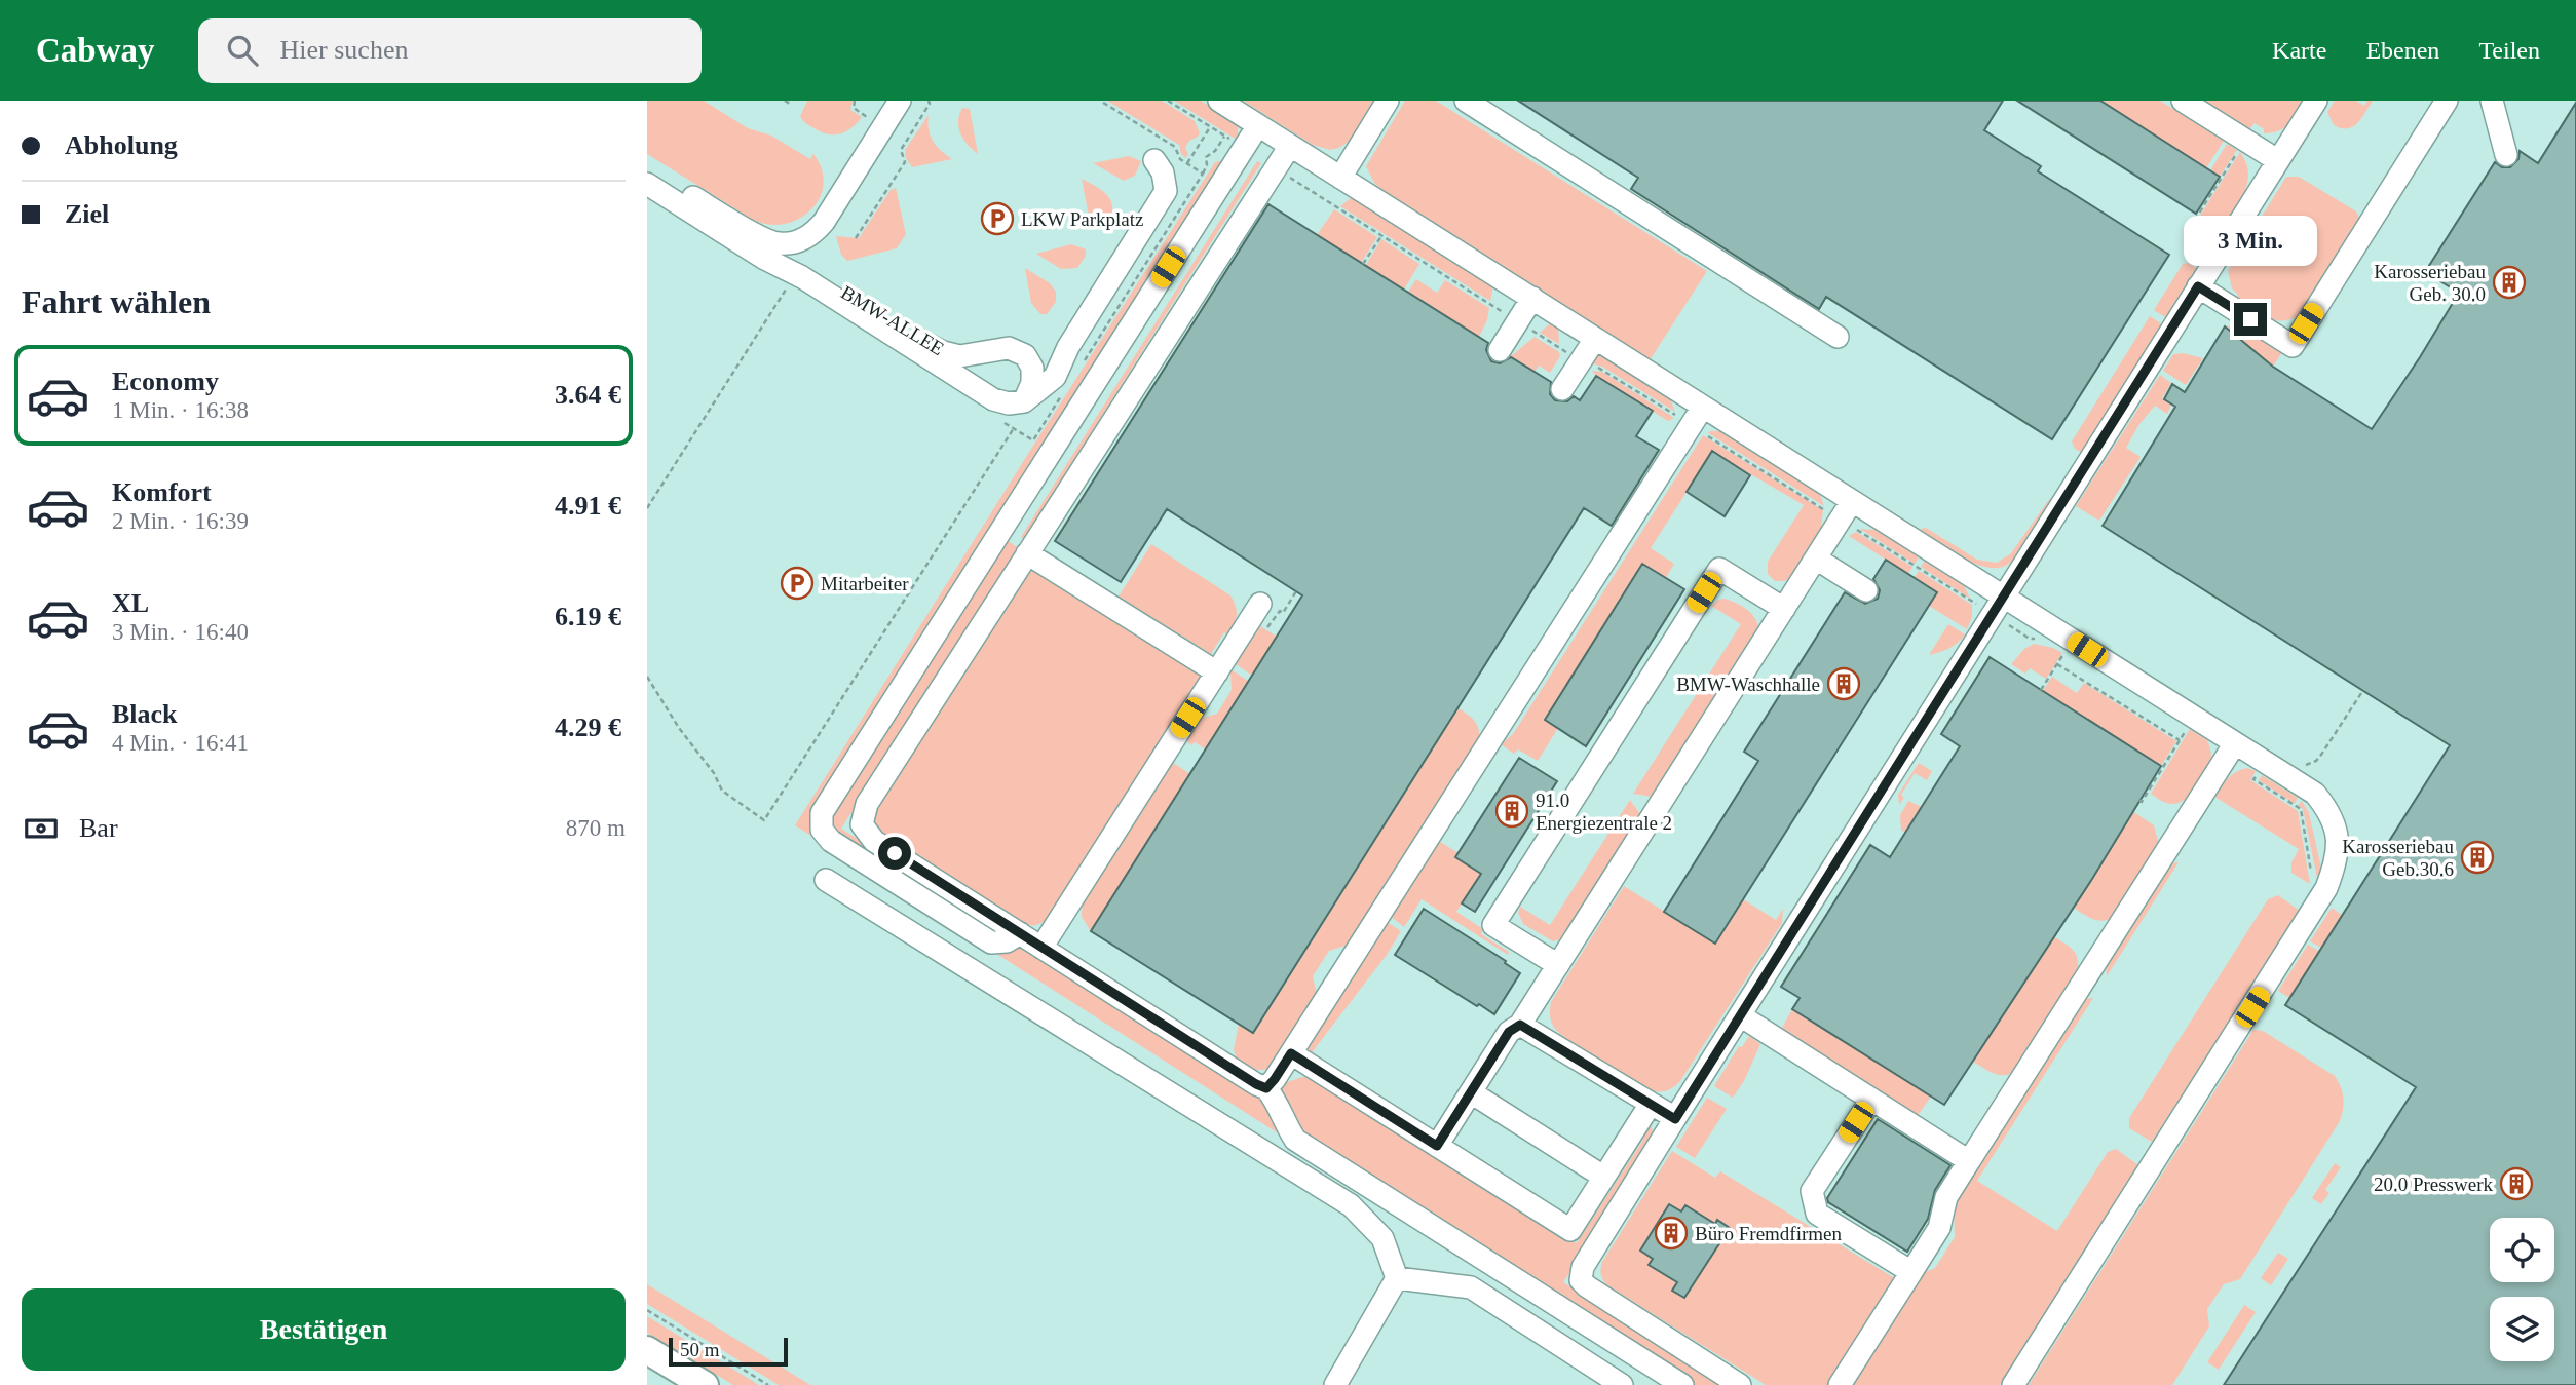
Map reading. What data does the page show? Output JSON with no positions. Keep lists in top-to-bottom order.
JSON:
{
  "streets": {
    "lane": ["BMW-ALLEE"]
  },
  "places": {
    "parking": ["LKW Parkplatz", "Mitarbeiter"],
    "building": [
      "Karosseriebau Geb. 30.0",
      "BMW-Waschhalle",
      "91.0 Energiezentrale 2",
      "Karosseriebau Geb.30.6",
      "20.0 Presswerk",
      "Büro Fremdfirmen"
    ]
  },
  "scale_bar": "50 m",
  "page": {
    "header": "Cabway",
    "search": "Hier suchen",
    "nav": ["Karte", "Ebenen", "Teilen"],
    "banner": ["Abholung", "Ziel"],
    "bubble": "3 Min.",
    "heading": "Fahrt wählen",
    "list": [
      {
        "name": "Economy",
        "note": "1 Min. · 16:38",
        "value": "3.64 €"
      },
      {
        "name": "Komfort",
        "note": "2 Min. · 16:39",
        "value": "4.91 €"
      },
      {
        "name": "XL",
        "note": "3 Min. · 16:40",
        "value": "6.19 €"
      },
      {
        "name": "Black",
        "note": "4 Min. · 16:41",
        "value": "4.29 €"
      }
    ],
    "pay": ["Bar", "870 m"],
    "buttons": "Bestätigen",
    "scale": "50 m"
  }
}
